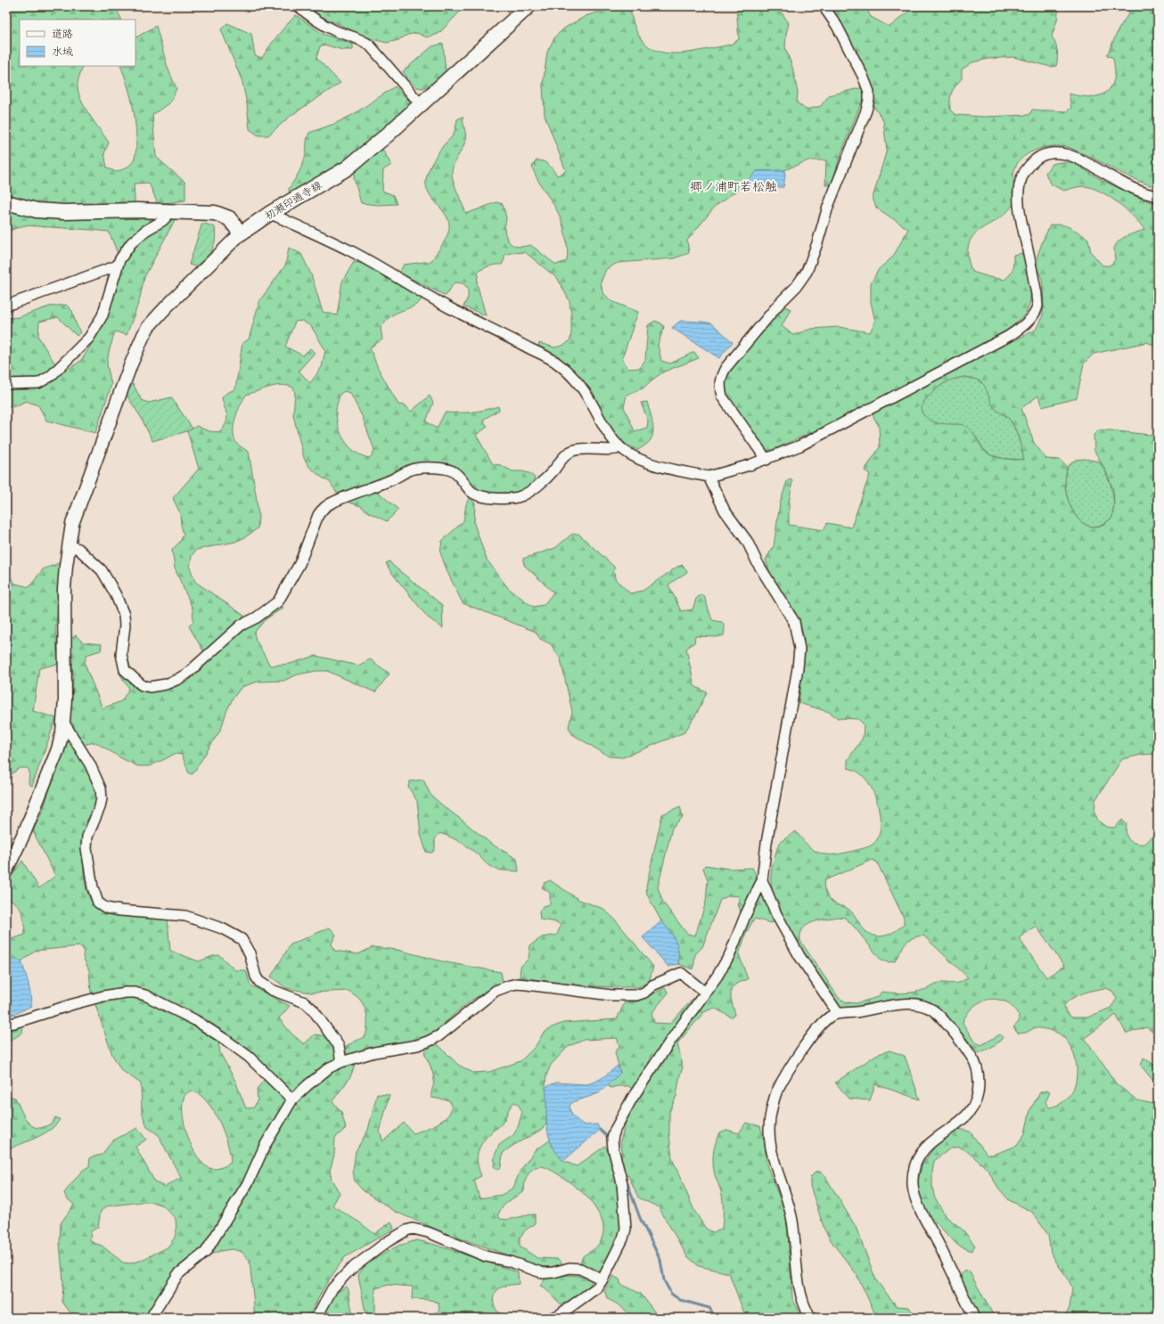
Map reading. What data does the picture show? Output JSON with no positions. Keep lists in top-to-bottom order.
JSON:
{
  "streets": {
    "main road": ["初瀬印通寺線"]
  },
  "districts": ["郷ノ浦町若松触"],
  "legend": ["道路", "水域"]
}
